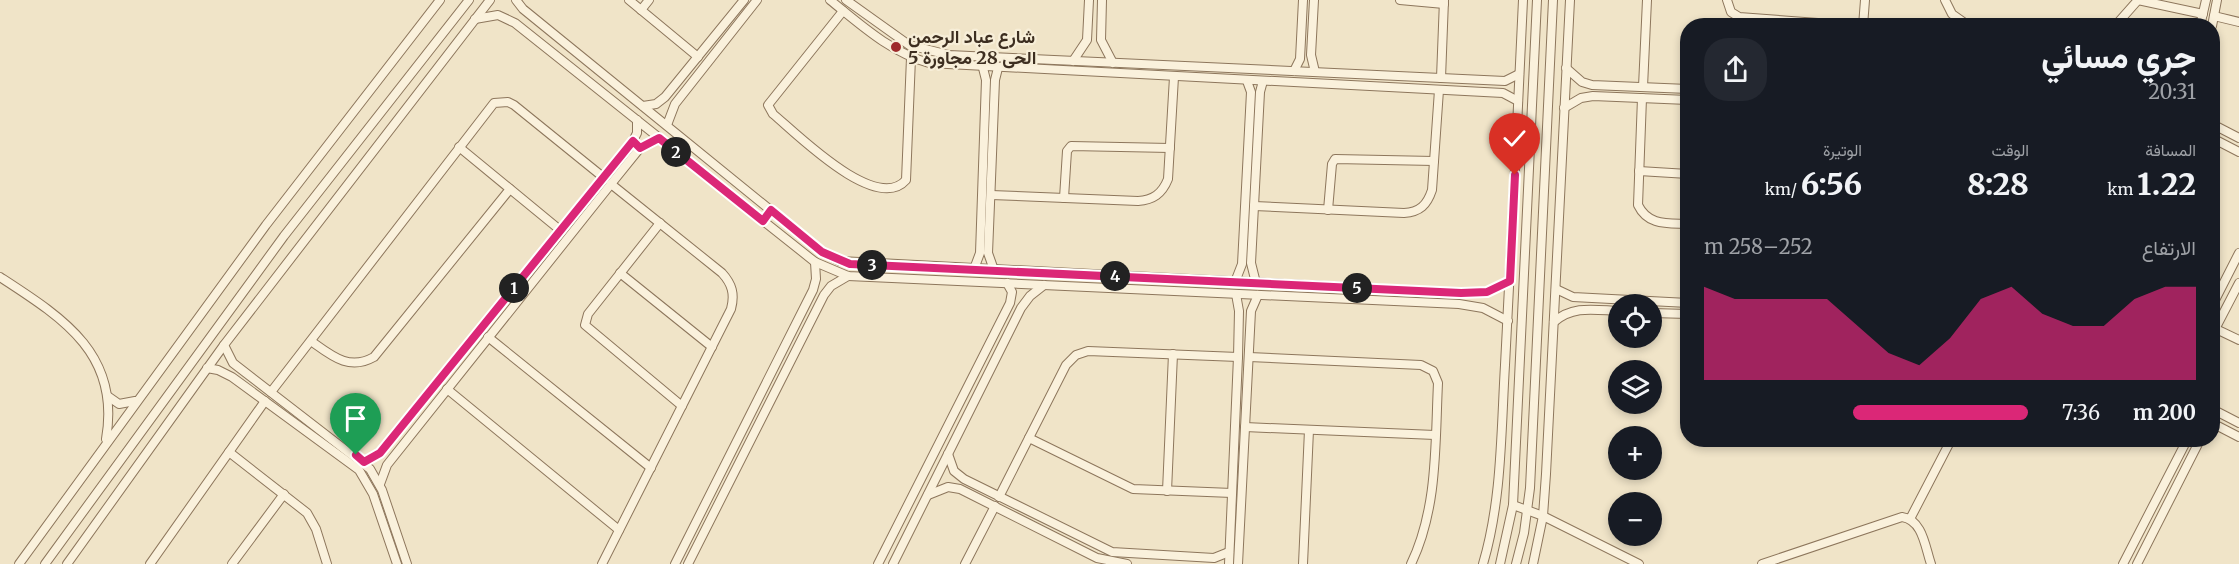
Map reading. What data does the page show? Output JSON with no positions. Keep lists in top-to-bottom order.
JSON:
{
  "places": ["شارع عباد الرحمن الحى 28 مجاورة 5"],
  "page": {
    "heading": ["جري مسائي", "20:31"],
    "stats": [
      ["المسافة", "1.22 km"],
      ["الوقت", "8:28"],
      ["الوتيرة", "6:56 /km"]
    ],
    "pins": [
      "2",
      "3",
      "4",
      "1",
      "5"
    ],
    "chart": ["الارتفاع", "252–258 m"],
    "map_buttons": ["+", "−"],
    "list": [
      {
        "name": "200 m",
        "note": "7:36"
      }
    ]
  }
}
